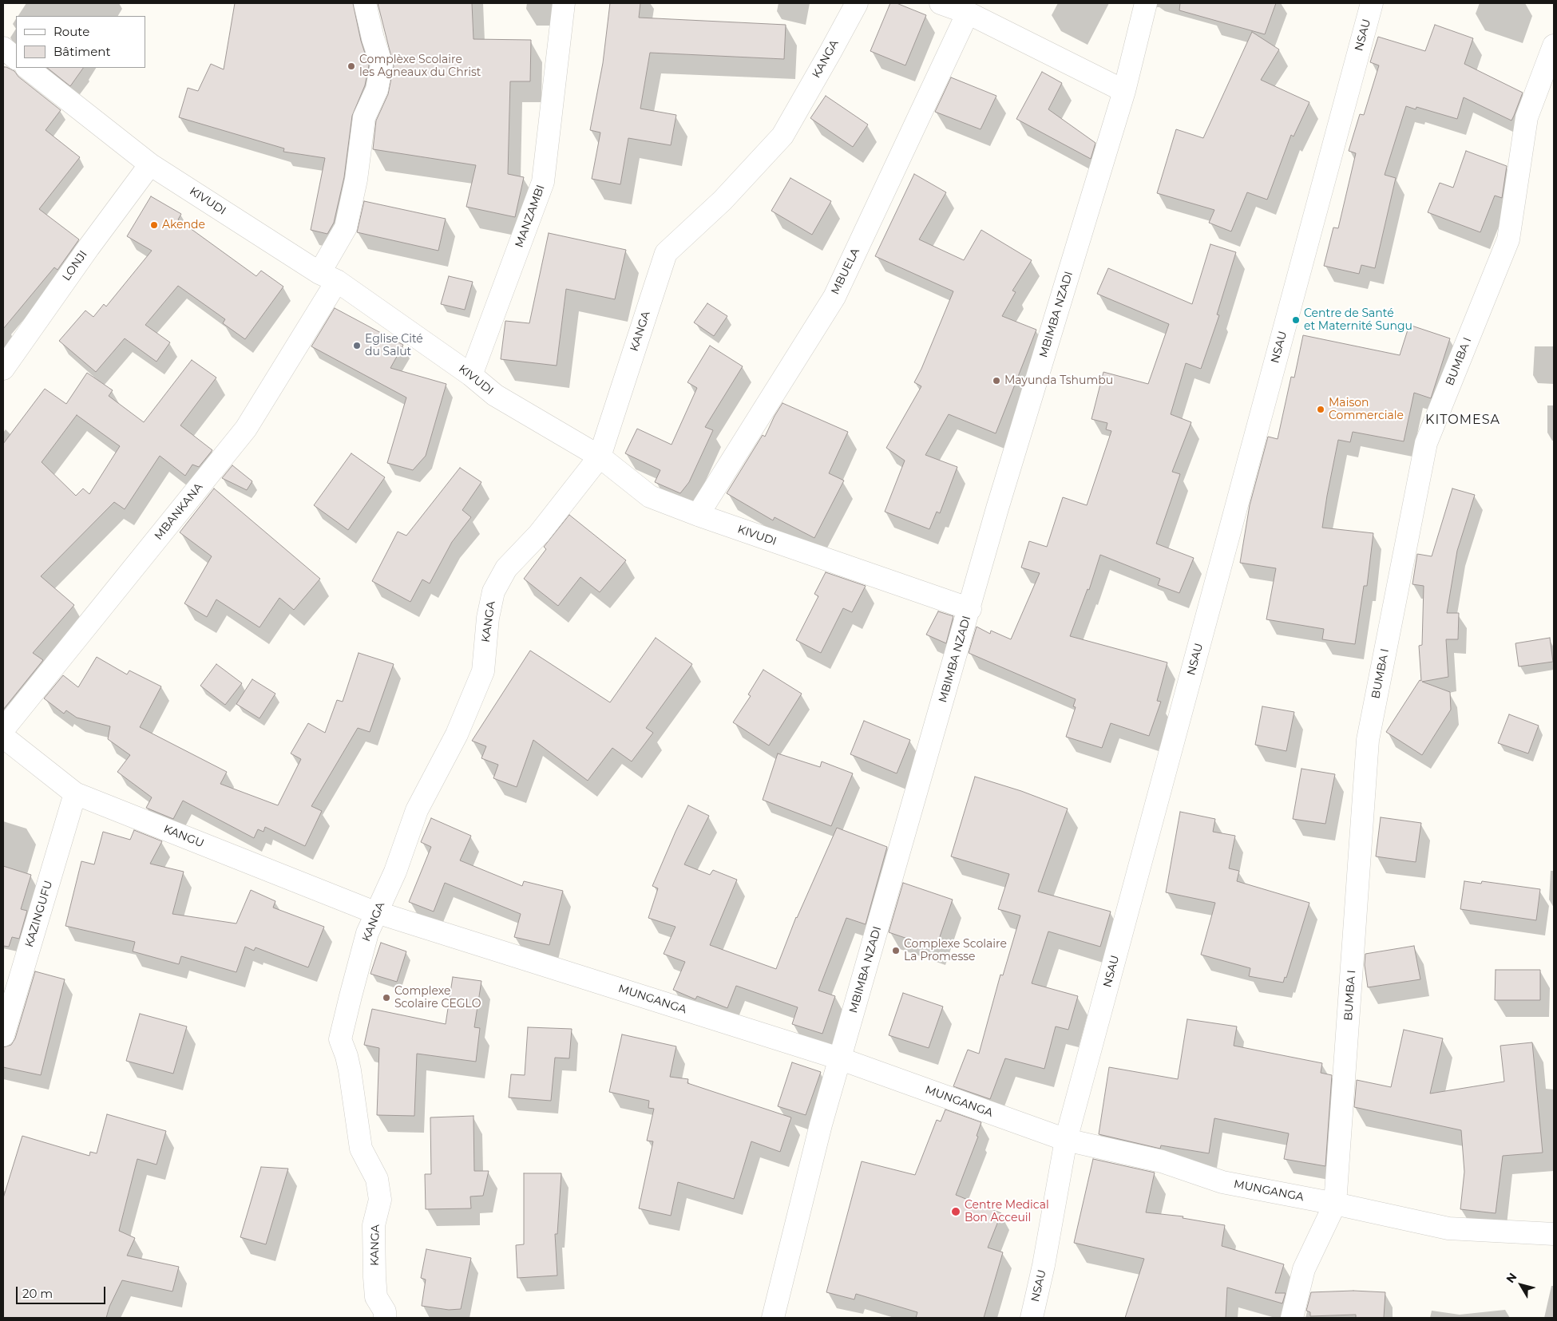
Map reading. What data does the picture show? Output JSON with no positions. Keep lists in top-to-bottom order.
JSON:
{
  "streets": {
    "street": [
      "NSAU",
      "KANGA",
      "KIVUDI",
      "MANZAMBI",
      "LONJI",
      "MBUELA",
      "MBIMBA NZADI",
      "BUMBA I",
      "MBANKANA",
      "KANGU",
      "KAZINGUFU",
      "MUNGANGA"
    ]
  },
  "crossings": [
    ["NSAU", "MUNGANGA"],
    ["KANGA", "KIVUDI"],
    ["KANGA", "KANGU"],
    ["KANGA", "MUNGANGA"],
    ["KIVUDI", "MANZAMBI"],
    ["KIVUDI", "LONJI"],
    ["KIVUDI", "MBUELA"],
    ["KIVUDI", "MBIMBA NZADI"],
    ["KIVUDI", "MBANKANA"],
    ["MBIMBA NZADI", "MUNGANGA"],
    ["BUMBA I", "MUNGANGA"],
    ["KANGU", "KAZINGUFU"],
    ["KANGU", "MUNGANGA"]
  ],
  "districts": ["KITOMESA"],
  "places": [
    "Complèxe Scolaire les Agneaux du Christ",
    "Akende",
    "Centre de Santé et Maternité Sungu",
    "Eglise Cité du Salut",
    "Mayunda Tshumbu",
    "Maison Commerciale",
    "Complexe Scolaire La Promesse",
    "Complexe Scolaire CEGLO",
    "Centre Medical Bon Acceuil"
  ],
  "legend": ["Route", "Bâtiment"],
  "scale_bar": "20 m",
  "north": "top left"
}
